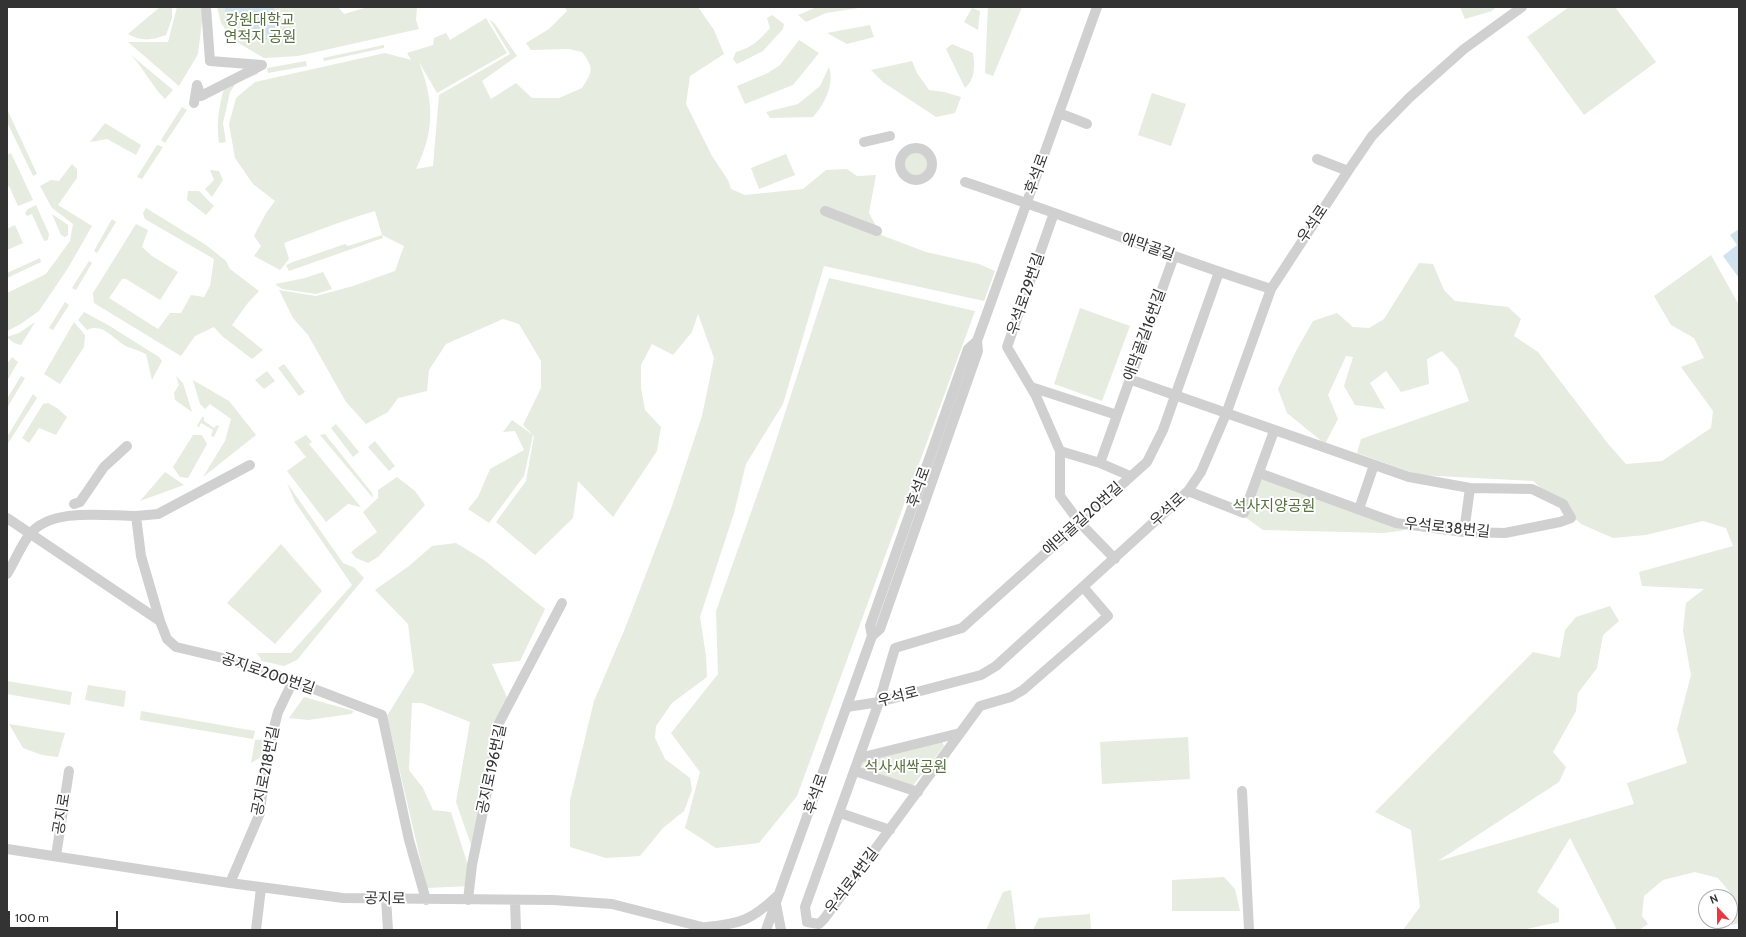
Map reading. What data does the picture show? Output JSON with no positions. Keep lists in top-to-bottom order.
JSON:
{
  "streets": {
    "street": [
      "후석로",
      "우석로",
      "애막골길",
      "우석로29번길",
      "애막골길16번길",
      "애막골길20번길",
      "우석로38번길",
      "공지로200번길",
      "공지로196번길",
      "공지로218번길",
      "공지로",
      "우석로4번길"
    ]
  },
  "crossings": [
    ["후석로", "우석로"],
    ["후석로", "애막골길"],
    ["우석로", "애막골길"],
    ["우석로", "우석로29번길"],
    ["우석로", "애막골길20번길"],
    ["우석로", "우석로38번길"],
    ["우석로", "우석로4번길"],
    ["애막골길", "우석로29번길"],
    ["애막골길", "애막골길16번길"],
    ["애막골길", "애막골길20번길"],
    ["우석로29번길", "애막골길20번길"],
    ["애막골길16번길", "우석로38번길"],
    ["애막골길20번길", "우석로38번길"],
    ["애막골길20번길", "우석로4번길"],
    ["공지로200번길", "공지로218번길"],
    ["공지로200번길", "공지로"],
    ["공지로196번길", "공지로"],
    ["공지로218번길", "공지로"]
  ],
  "parks": ["강원대학교 연적지 공원", "석사지양공원", "석사새싹공원"],
  "scale_bar": "100 m",
  "north": "top"
}
